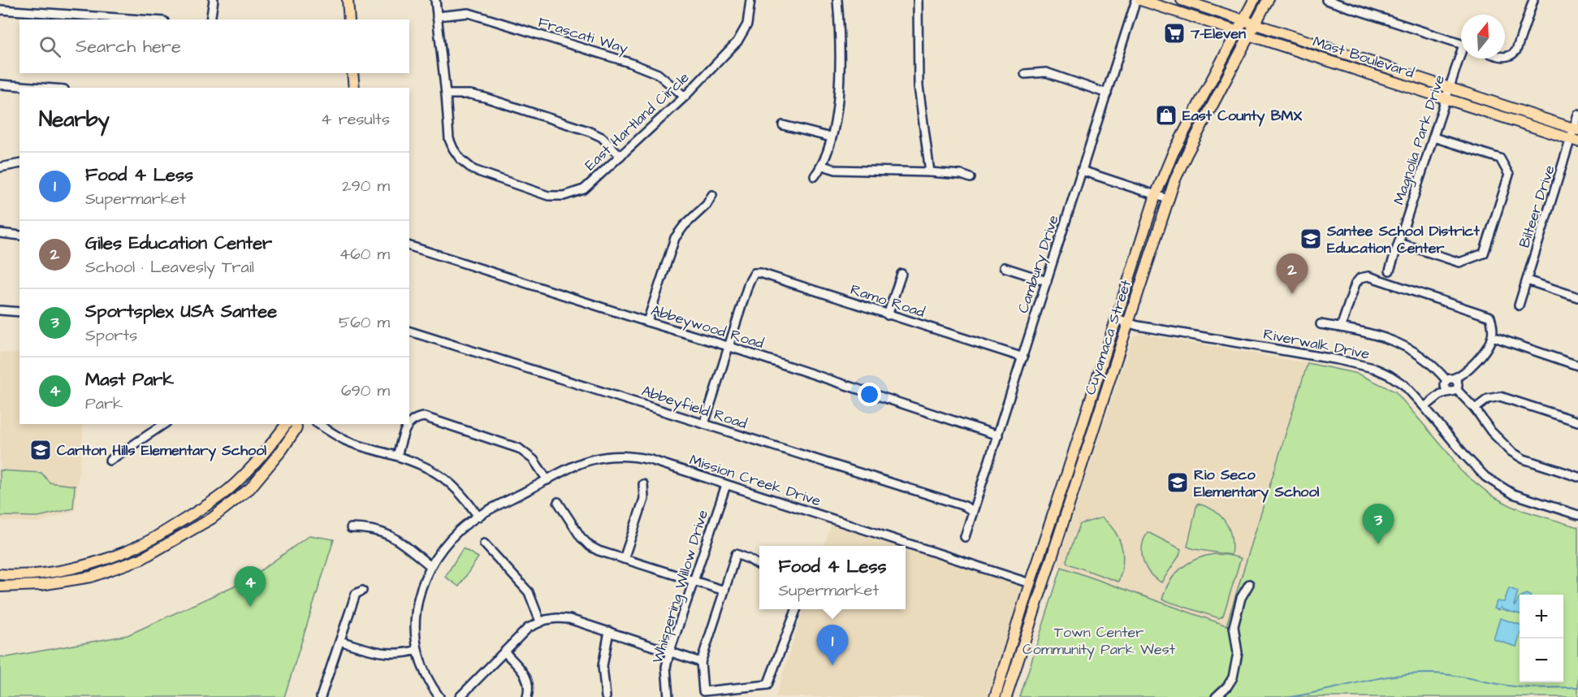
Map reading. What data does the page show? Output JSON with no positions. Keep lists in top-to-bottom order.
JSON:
{
  "streets": {
    "main road": ["Mast Boulevard", "Cuyamaca Street"],
    "street": [
      "Frascati Way",
      "East Hartland Circle",
      "Magnolia Park Drive",
      "Bilteer Drive",
      "Cambury Drive",
      "Ramo Road",
      "Abbeywood Road",
      "Riverwalk Drive",
      "Abbeyfield Road",
      "Mission Creek Drive",
      "Whispering Willow Drive"
    ]
  },
  "crossings": [
    ["Frascati Way", "East Hartland Circle"],
    ["Mast Boulevard", "Magnolia Park Drive"],
    ["Mast Boulevard", "Bilteer Drive"],
    ["Mast Boulevard", "Cuyamaca Street"],
    ["Cambury Drive", "Ramo Road"],
    ["Cambury Drive", "Abbeywood Road"],
    ["Cambury Drive", "Abbeyfield Road"],
    ["Ramo Road", "Abbeywood Road"],
    ["Cuyamaca Street", "Riverwalk Drive"],
    ["Cuyamaca Street", "Mission Creek Drive"],
    ["Mission Creek Drive", "Whispering Willow Drive"]
  ],
  "parks": ["Town Center Community Park West"],
  "places": {
    "supermarket": ["7-Eleven"],
    "shop": ["East County BMX"],
    "school or university": ["Santee School District Education Center", "Carlton Hills Elementary School", "Rio Seco Elementary School"]
  },
  "north": "top",
  "page": {
    "search": "Search here",
    "heading": ["Nearby", "4 results"],
    "list": [
      {
        "mark": "1",
        "name": "Food 4 Less",
        "note": "Supermarket",
        "value": "290 m"
      },
      {
        "mark": "2",
        "name": "Giles Education Center",
        "note": "School · Leavesly Trail",
        "value": "460 m"
      },
      {
        "mark": "3",
        "name": "Sportsplex USA Santee",
        "note": "Sports",
        "value": "560 m"
      },
      {
        "mark": "4",
        "name": "Mast Park",
        "note": "Park",
        "value": "690 m"
      }
    ],
    "pins": [
      "2",
      "3",
      "4",
      "1"
    ],
    "popup": ["Food 4 Less", "Supermarket"],
    "map_buttons": ["+", "−"]
  }
}
